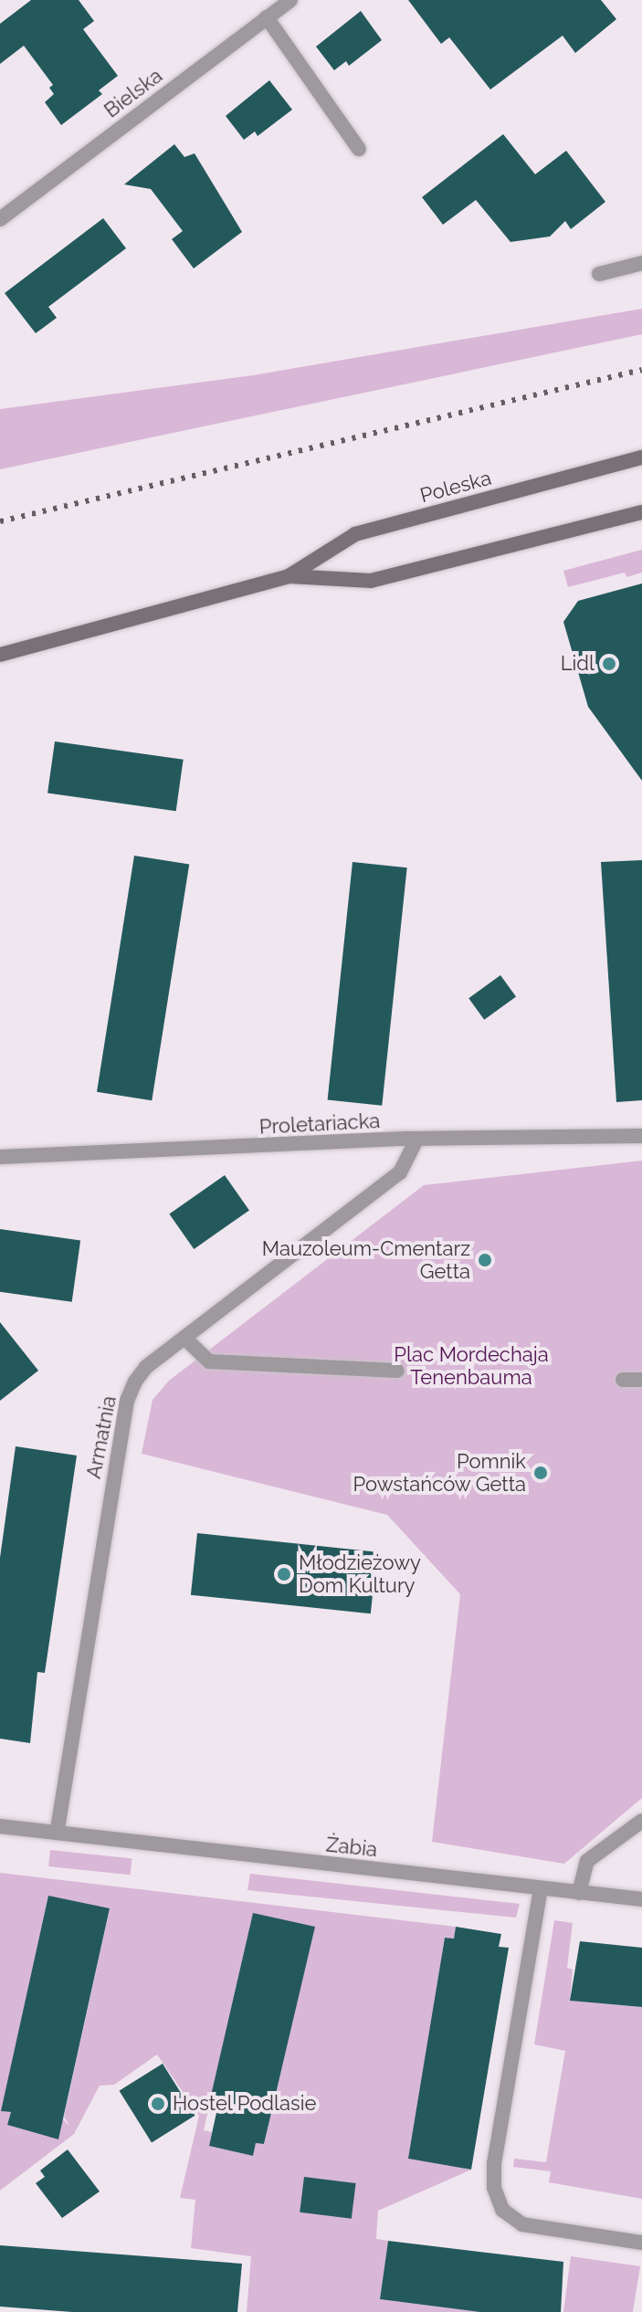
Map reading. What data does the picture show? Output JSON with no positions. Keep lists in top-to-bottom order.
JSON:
{
  "streets": {
    "main road": ["Poleska"],
    "street": [
      "Bielska",
      "Proletariacka",
      "Armatnia",
      "Żabia"
    ]
  },
  "crossings": [
    ["Proletariacka", "Armatnia"],
    ["Armatnia", "Żabia"]
  ],
  "parks": ["Plac Mordechaja Tenenbauma"],
  "places": [
    "Lidl",
    "Mauzoleum-Cmentarz Getta",
    "Pomnik Powstańców Getta",
    "Młodzieżowy Dom Kultury",
    "Hostel Podlasie"
  ]
}
